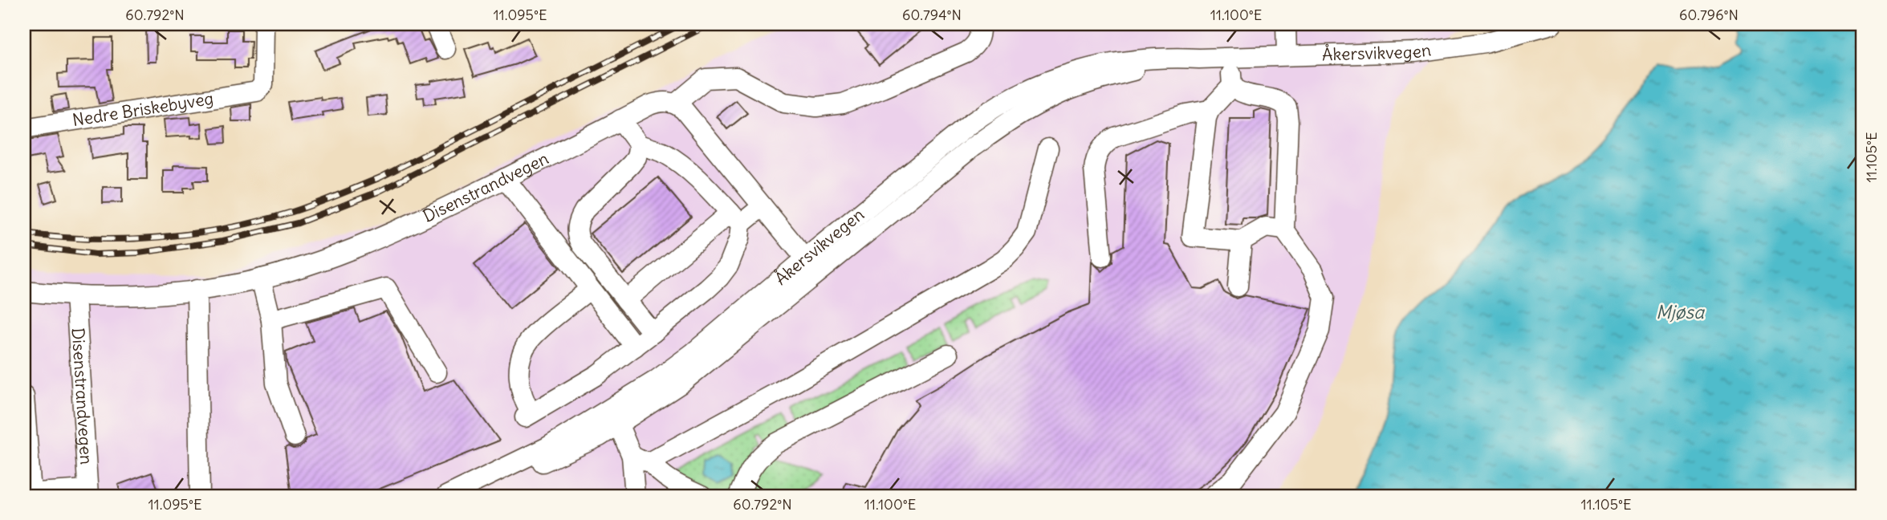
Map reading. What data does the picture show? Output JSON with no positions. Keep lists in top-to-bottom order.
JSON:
{
  "streets": {
    "street": ["Åkersvikvegen", "Nedre Briskebyveg", "Disenstrandvegen"]
  },
  "water": ["Mjøsa"],
  "coordinates": [
    "60.792°N",
    "11.095°E",
    "60.794°N",
    "11.100°E",
    "60.796°N",
    "11.105°E"
  ]
}
